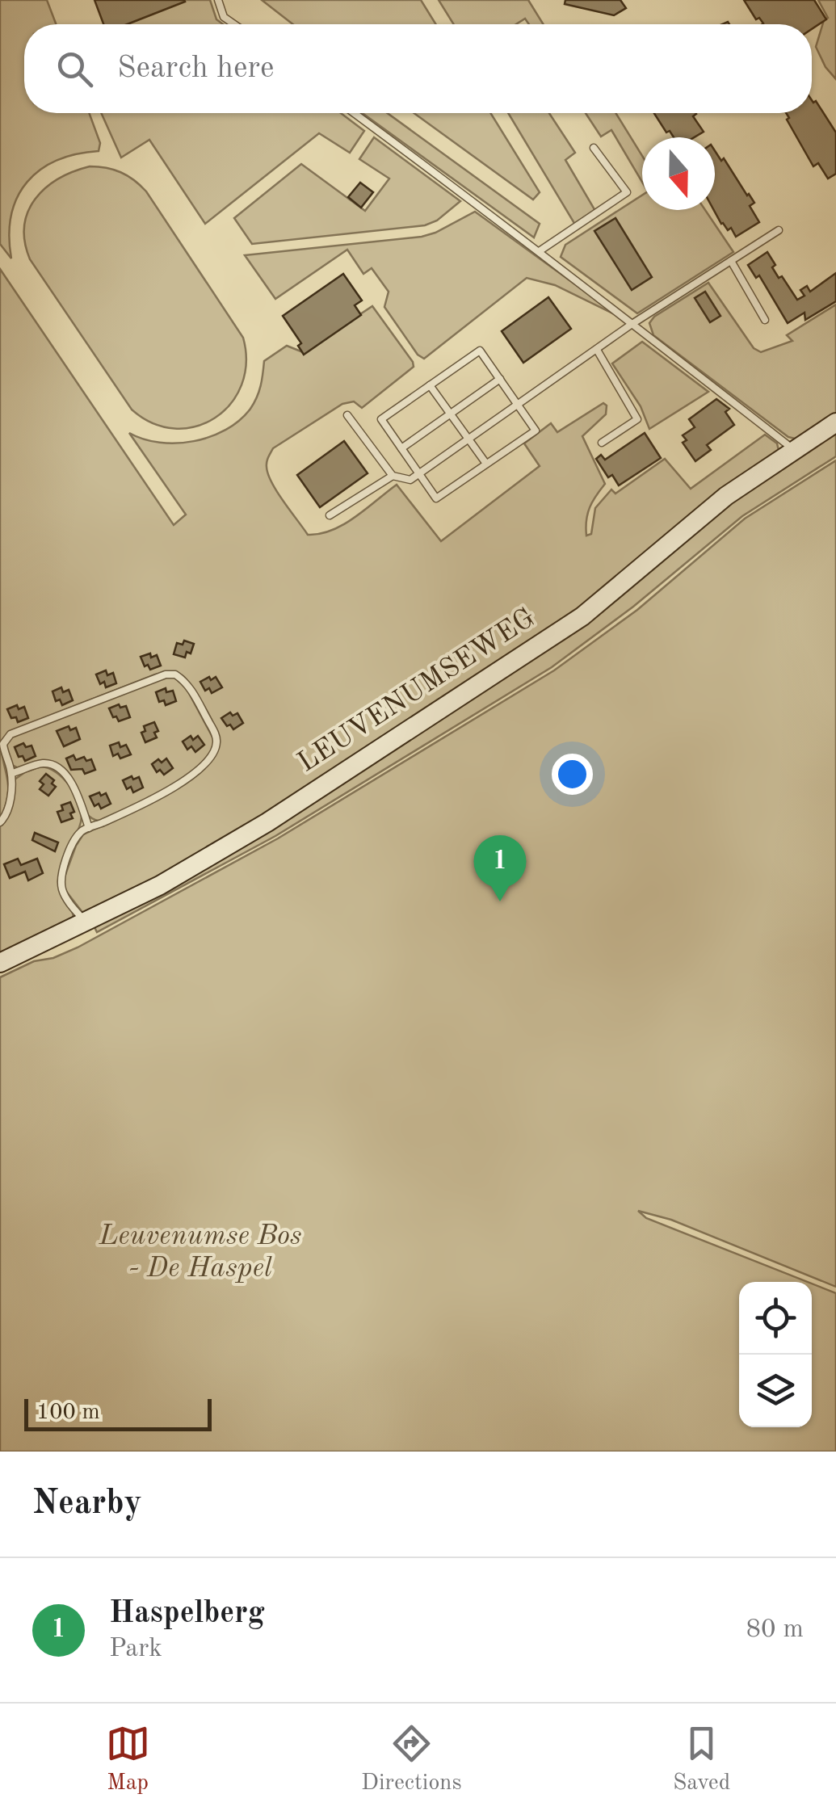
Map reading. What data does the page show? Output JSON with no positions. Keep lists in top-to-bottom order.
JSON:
{
  "streets": {
    "main road": ["LEUVENUMSEWEG"]
  },
  "parks": ["Leuvenumse Bos - De Haspel"],
  "scale_bar": "100 m",
  "north": "bottom",
  "page": {
    "search": "Search here",
    "pins": "1",
    "scale": "100 m",
    "heading": "Nearby",
    "list": [
      {
        "mark": "1",
        "name": "Haspelberg",
        "note": "Park",
        "value": "80 m"
      }
    ],
    "nav": ["Map", "Directions", "Saved"]
  }
}
